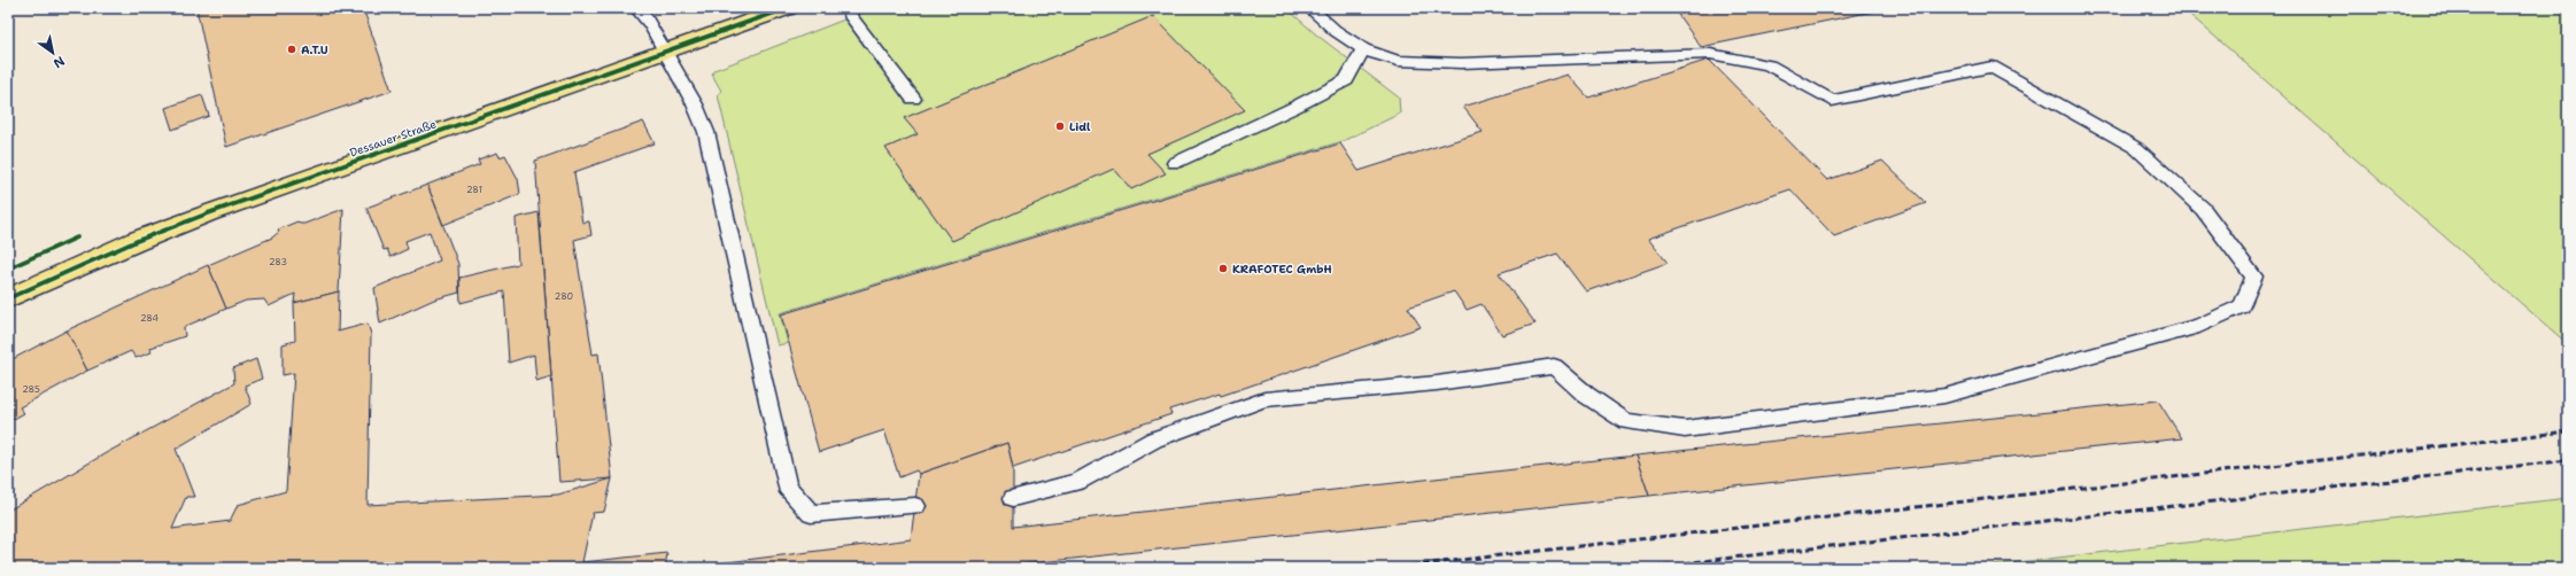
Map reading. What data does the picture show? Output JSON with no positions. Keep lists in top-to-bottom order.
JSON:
{
  "streets": {
    "main road": ["Dessauer Straße"]
  },
  "places": ["A.T.U", "Lidl", "KRAFOTEC GmbH"],
  "house_numbers": [
    "281",
    "283",
    "280",
    "284",
    "285"
  ],
  "north": "bottom right"
}
